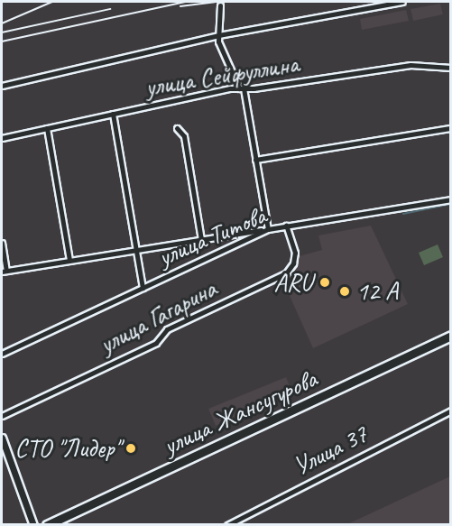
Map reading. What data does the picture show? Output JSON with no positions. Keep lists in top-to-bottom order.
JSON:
{
  "streets": {
    "main road": ["улица Жансугурова"],
    "street": [
      "улица Сейфуллина",
      "улица Титова",
      "улица Гагарина",
      "Улица 37"
    ]
  },
  "crossings": [
    ["улица Титова", "улица Гагарина"]
  ],
  "places": ["ARU", "12 А", "СТО \"Лидер\""]
}
